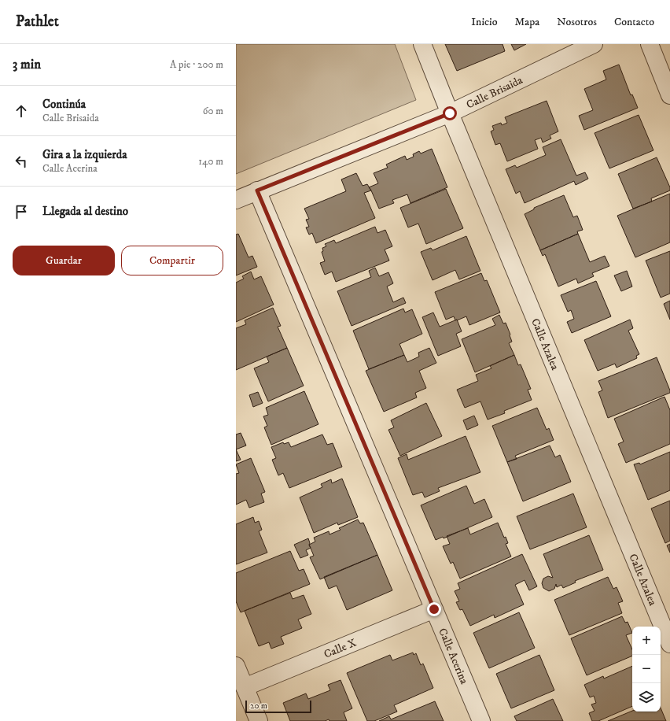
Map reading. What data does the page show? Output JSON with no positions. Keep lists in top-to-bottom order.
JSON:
{
  "streets": {
    "street": [
      "Calle Brisaida",
      "Calle Azalea",
      "Calle X",
      "Calle Acerina"
    ]
  },
  "crossings": [
    ["Calle Brisaida", "Calle Azalea"],
    ["Calle Brisaida", "Calle Acerina"],
    ["Calle X", "Calle Acerina"]
  ],
  "scale_bar": "20 m",
  "page": {
    "header": "Pathlet",
    "nav": [
      "Inicio",
      "Mapa",
      "Nosotros",
      "Contacto"
    ],
    "heading": ["3 min", "A pie · 200 m"],
    "list": [
      ["Continúa", "Calle Brisaida", "60 m"],
      ["Gira a la izquierda", "Calle Acerina", "140 m"],
      "Llegada al destino"
    ],
    "buttons": ["Guardar", "Compartir"],
    "map_buttons": ["+", "−"],
    "scale": "20 m"
  }
}
